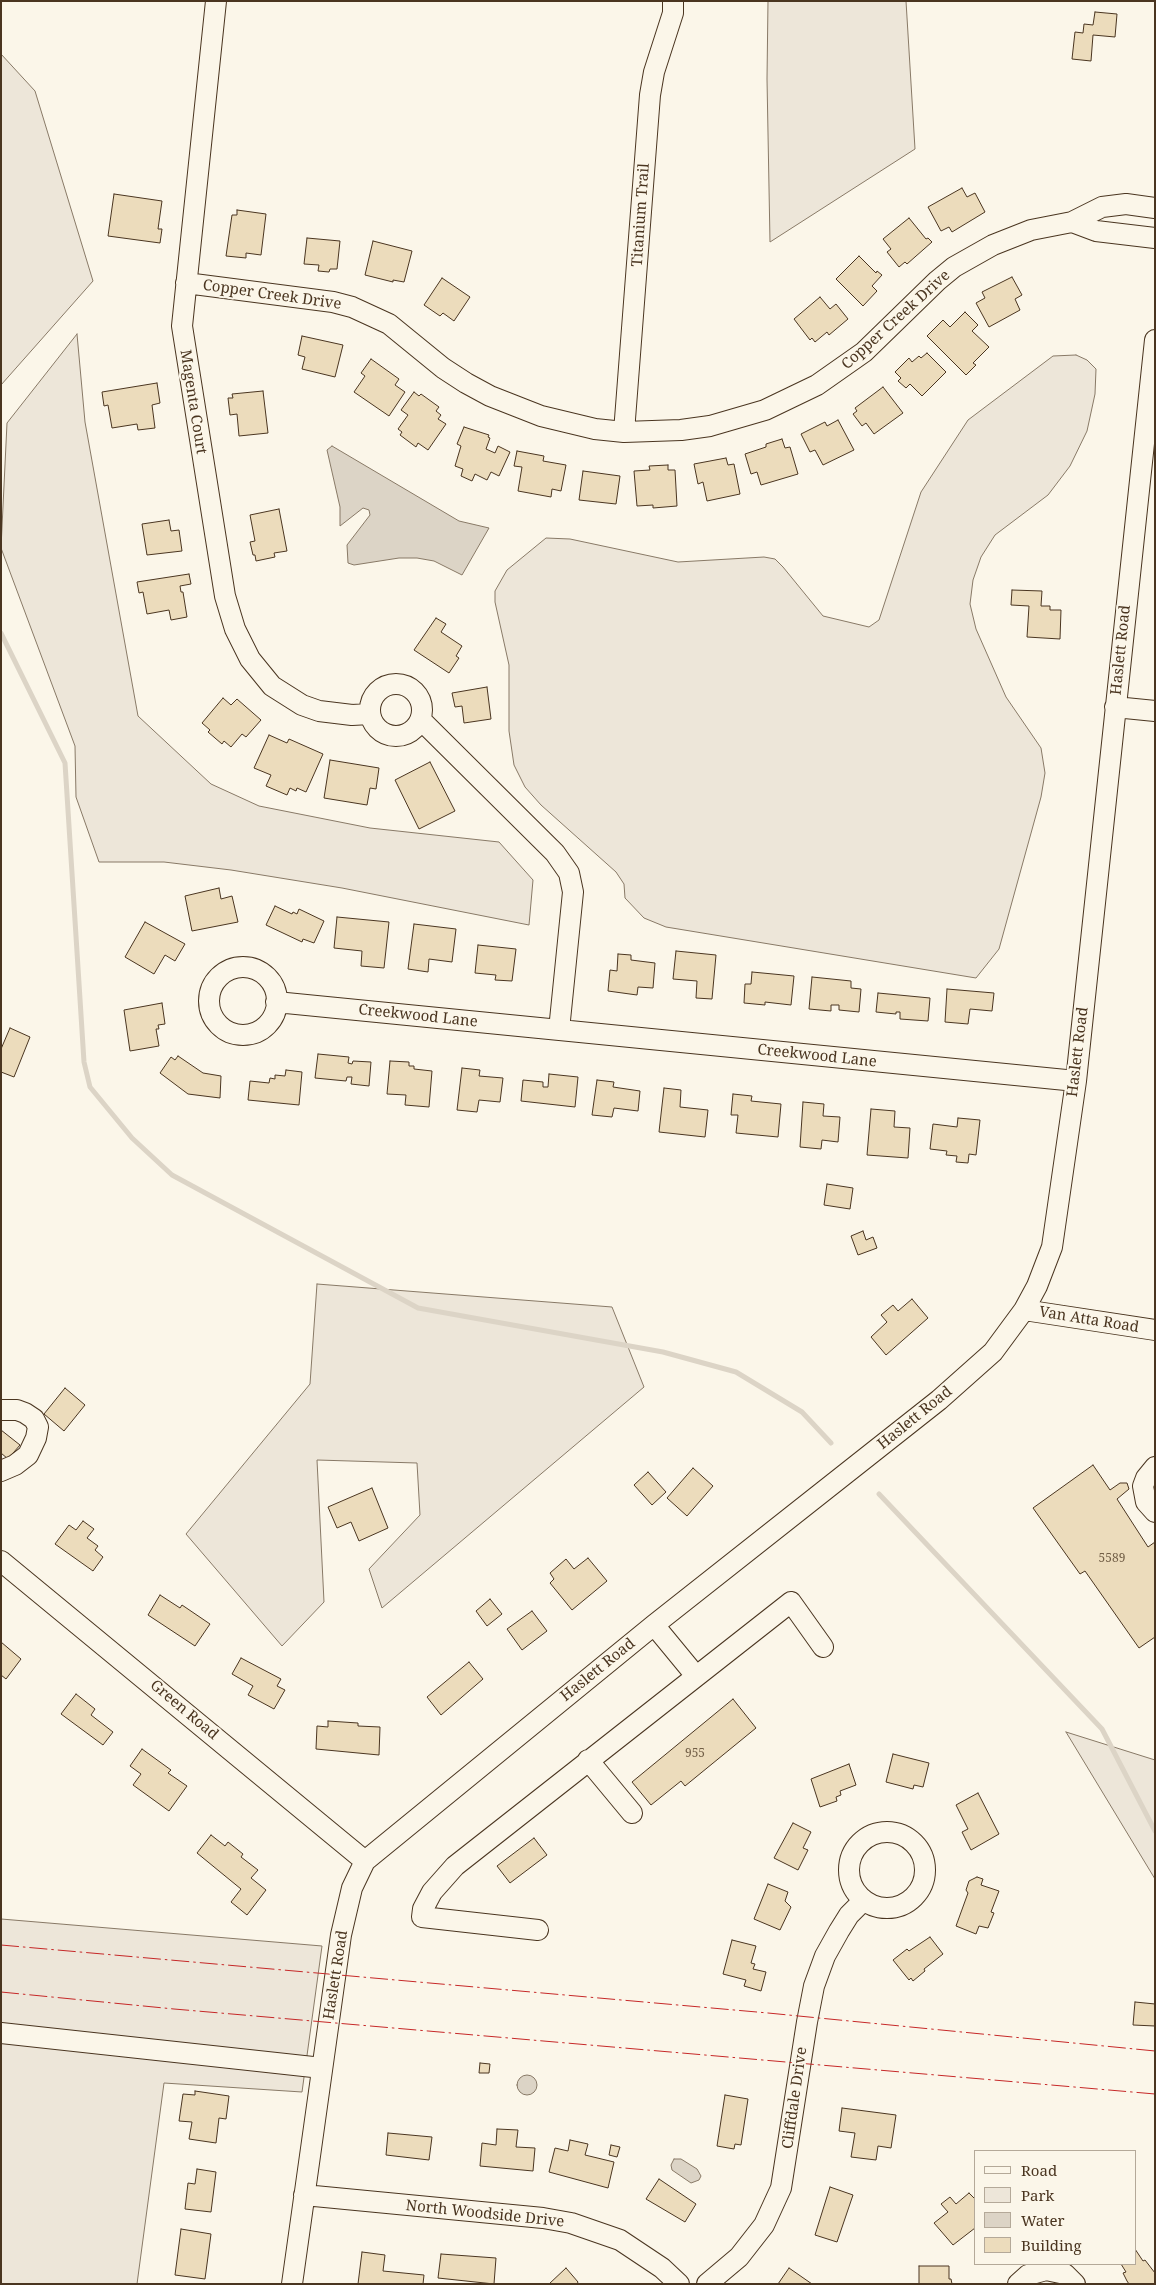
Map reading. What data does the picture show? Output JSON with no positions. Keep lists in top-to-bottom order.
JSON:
{
  "streets": {
    "street": [
      "Titanium Trail",
      "Copper Creek Drive",
      "Magenta Court",
      "Haslett Road",
      "Creekwood Lane",
      "Van Atta Road",
      "Green Road",
      "Cliffdale Drive",
      "North Woodside Drive"
    ]
  },
  "crossings": [
    ["Titanium Trail", "Copper Creek Drive"],
    ["Copper Creek Drive", "Magenta Court"],
    ["Haslett Road", "Creekwood Lane"],
    ["Haslett Road", "Van Atta Road"],
    ["Haslett Road", "Green Road"],
    ["Haslett Road", "North Woodside Drive"]
  ],
  "house_numbers": ["5589", "955"],
  "legend": [
    "Road",
    "Park",
    "Water",
    "Building"
  ]
}
